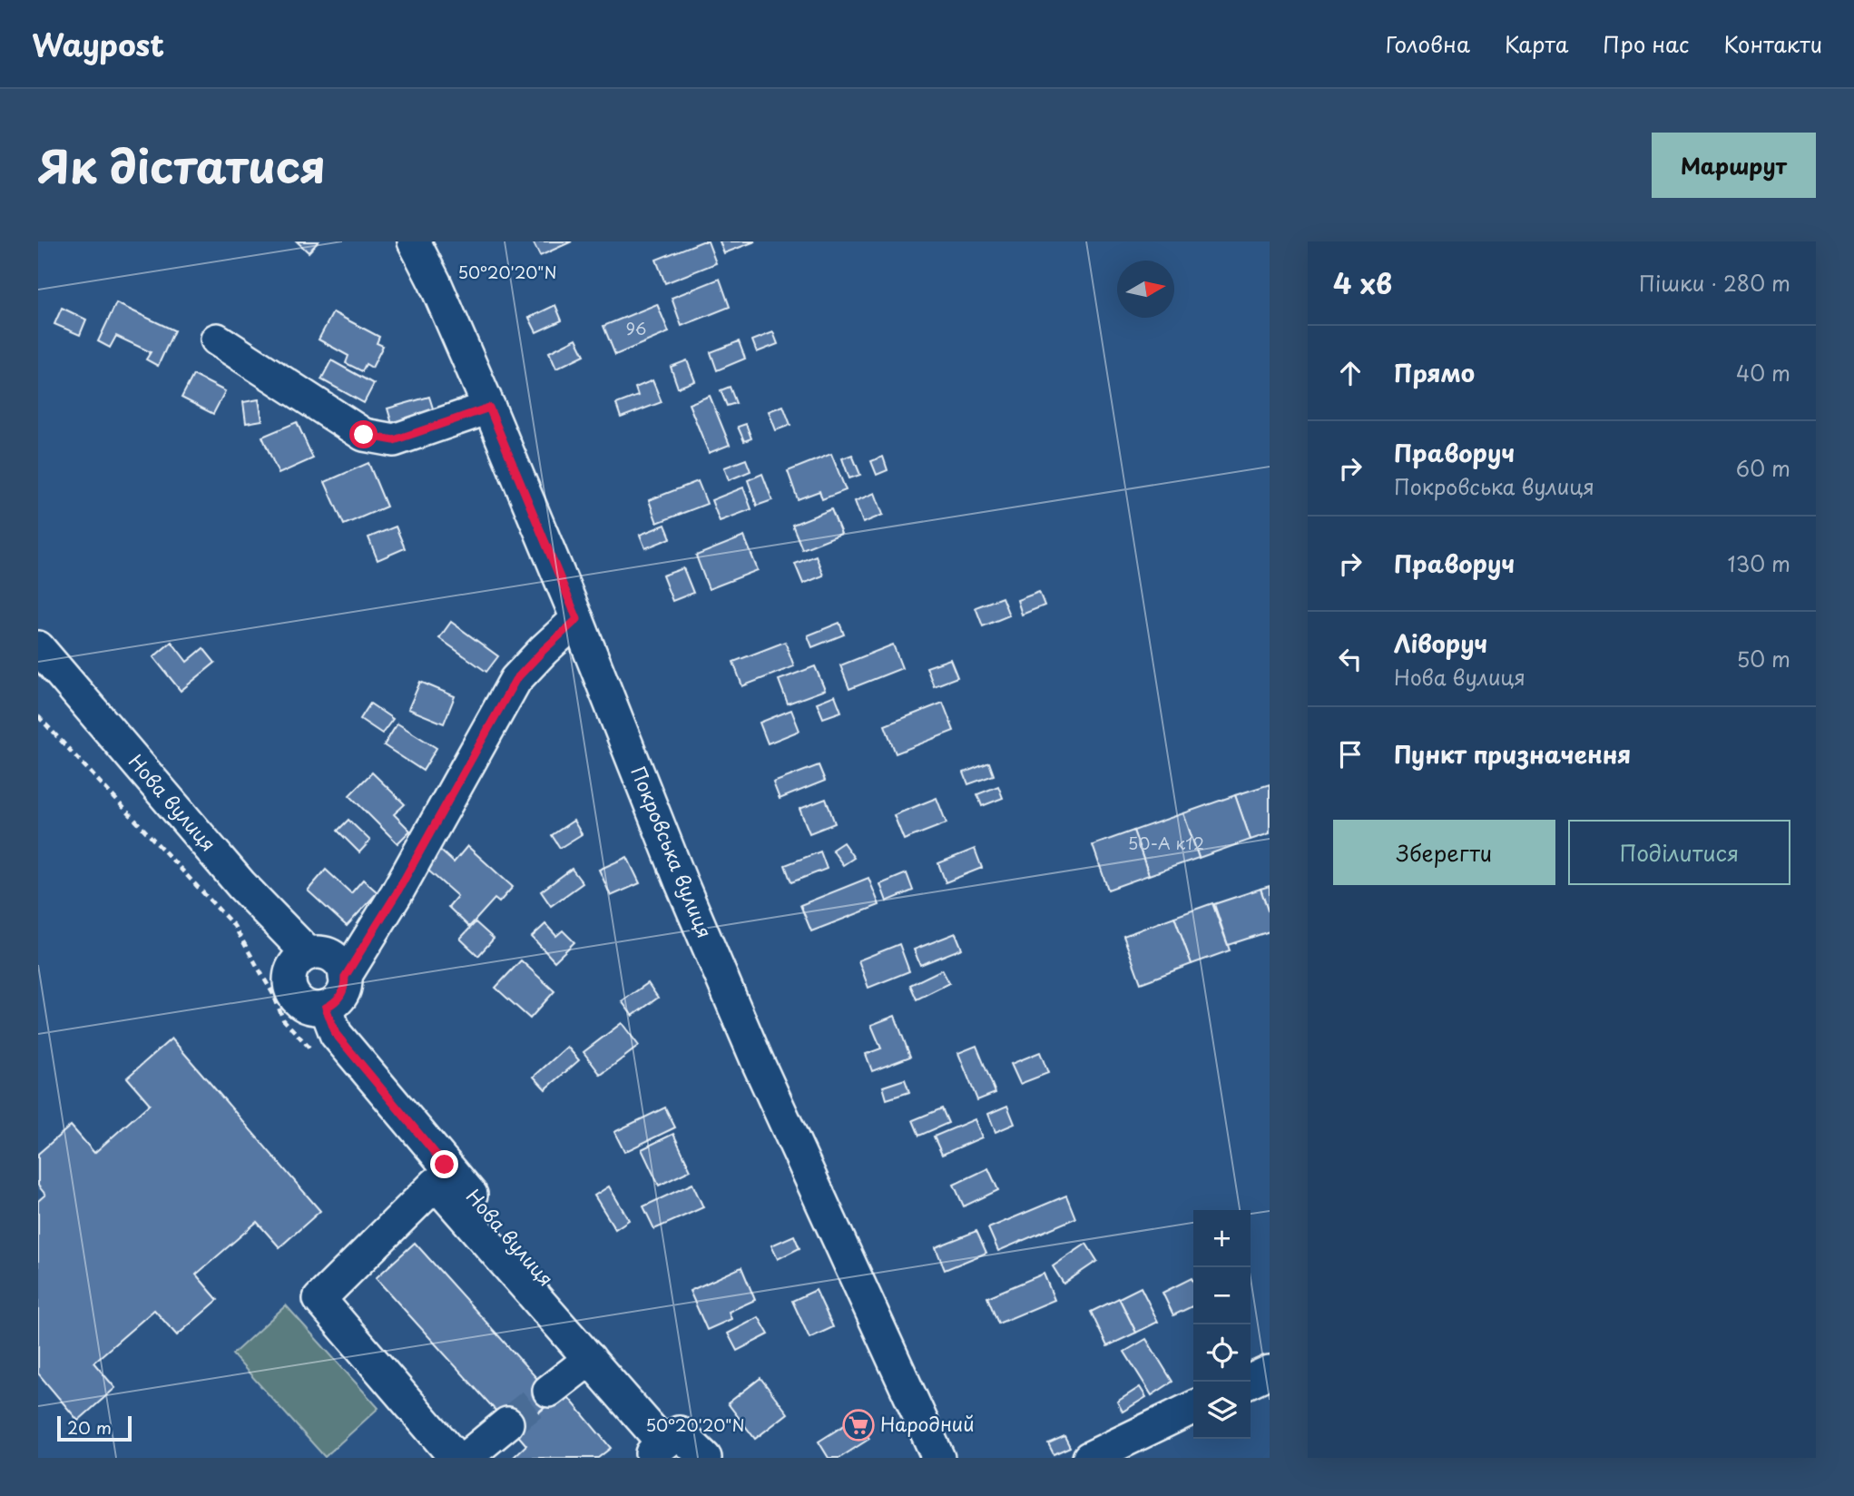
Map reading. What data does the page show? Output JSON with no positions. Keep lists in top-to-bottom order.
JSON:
{
  "streets": {
    "street": ["Нова вулиця", "Покровська вулиця"]
  },
  "places": {
    "supermarket": ["Народний"]
  },
  "house_numbers": ["96", "50-А к12"],
  "scale_bar": "20 m",
  "north": "right",
  "page": {
    "header": "Waypost",
    "nav": [
      "Головна",
      "Карта",
      "Про нас",
      "Контакти"
    ],
    "title": "Як дістатися",
    "buttons": [
      "Маршрут",
      ["Зберегти", "Поділитися"]
    ],
    "heading": ["4 хв", "Пішки · 280 m"],
    "list": [
      ["Прямо", "40 m"],
      ["Праворуч", "Покровська вулиця", "60 m"],
      ["Праворуч", "130 m"],
      ["Ліворуч", "Нова вулиця", "50 m"],
      "Пункт призначення"
    ],
    "map_buttons": ["+", "−"],
    "scale": "20 m"
  },
  "coordinates": ["50°20'20\"N"]
}
